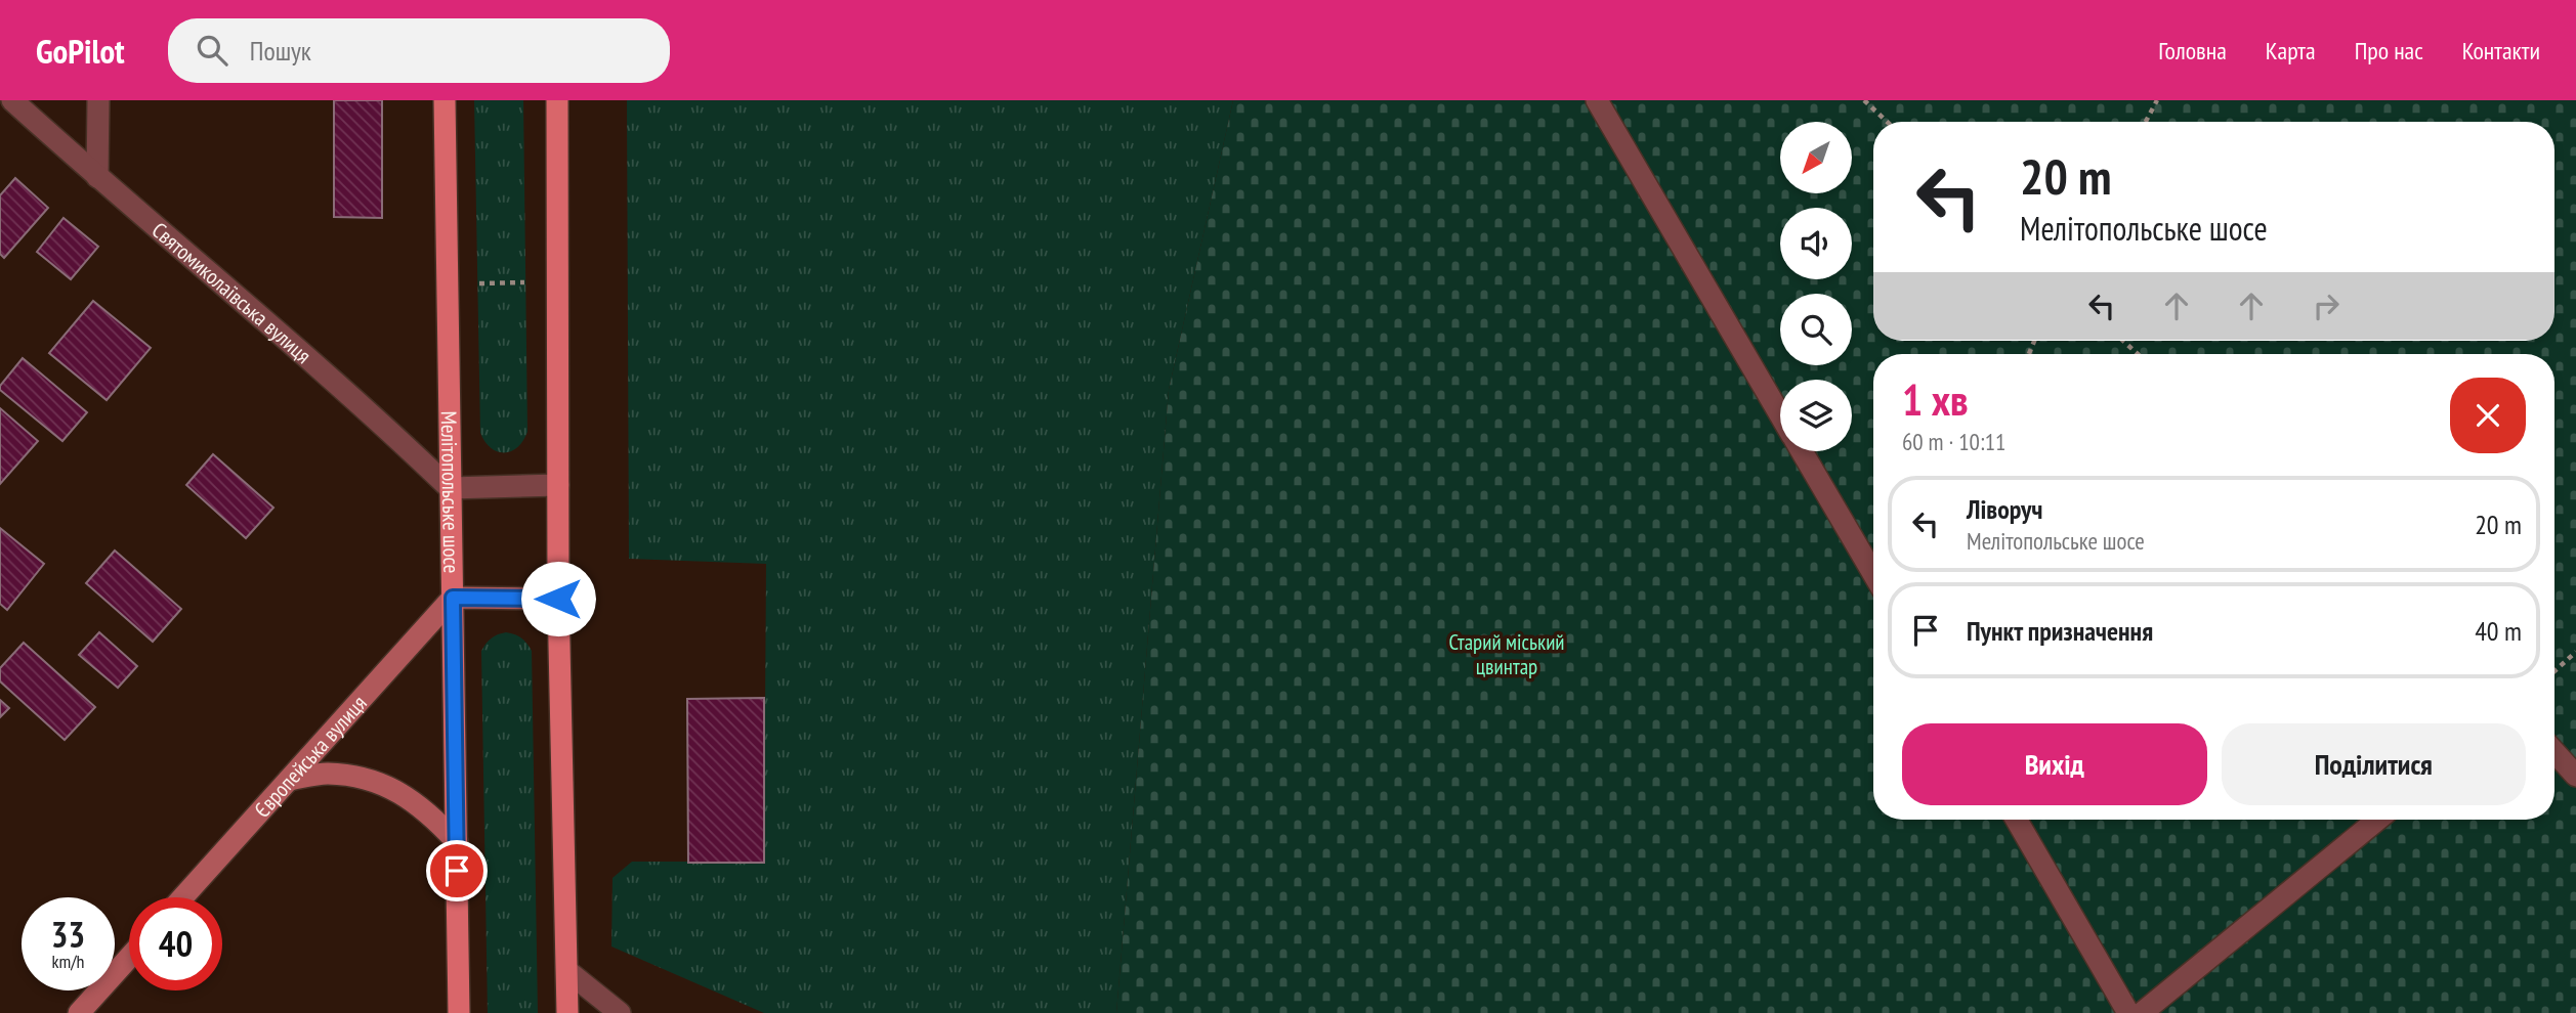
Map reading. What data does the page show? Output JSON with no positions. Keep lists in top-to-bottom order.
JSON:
{
  "streets": {
    "main road": ["Мелітопольське шосе"],
    "street": ["Святомиколаївська вулиця", "Європейська вулиця"]
  },
  "crossings": [
    ["Святомиколаївська вулиця", "Мелітопольське шосе"],
    ["Мелітопольське шосе", "Європейська вулиця"]
  ],
  "parks": ["Старий міський цвинтар"],
  "north": "bottom left",
  "page": {
    "header": "GoPilot",
    "search": "Пошук",
    "nav": [
      "Головна",
      "Карта",
      "Про нас",
      "Контакти"
    ],
    "turn": ["20 m", "Мелітопольське шосе"],
    "heading": ["1 хв", "60 m · 10:11"],
    "list": [
      {
        "name": "Ліворуч",
        "note": "Мелітопольське шосе",
        "value": "20 m"
      },
      {
        "name": "Пункт призначення",
        "value": "40 m"
      }
    ],
    "buttons": ["Вихід", "Поділитися"],
    "speed": "33 km/h",
    "limit": "40"
  }
}
